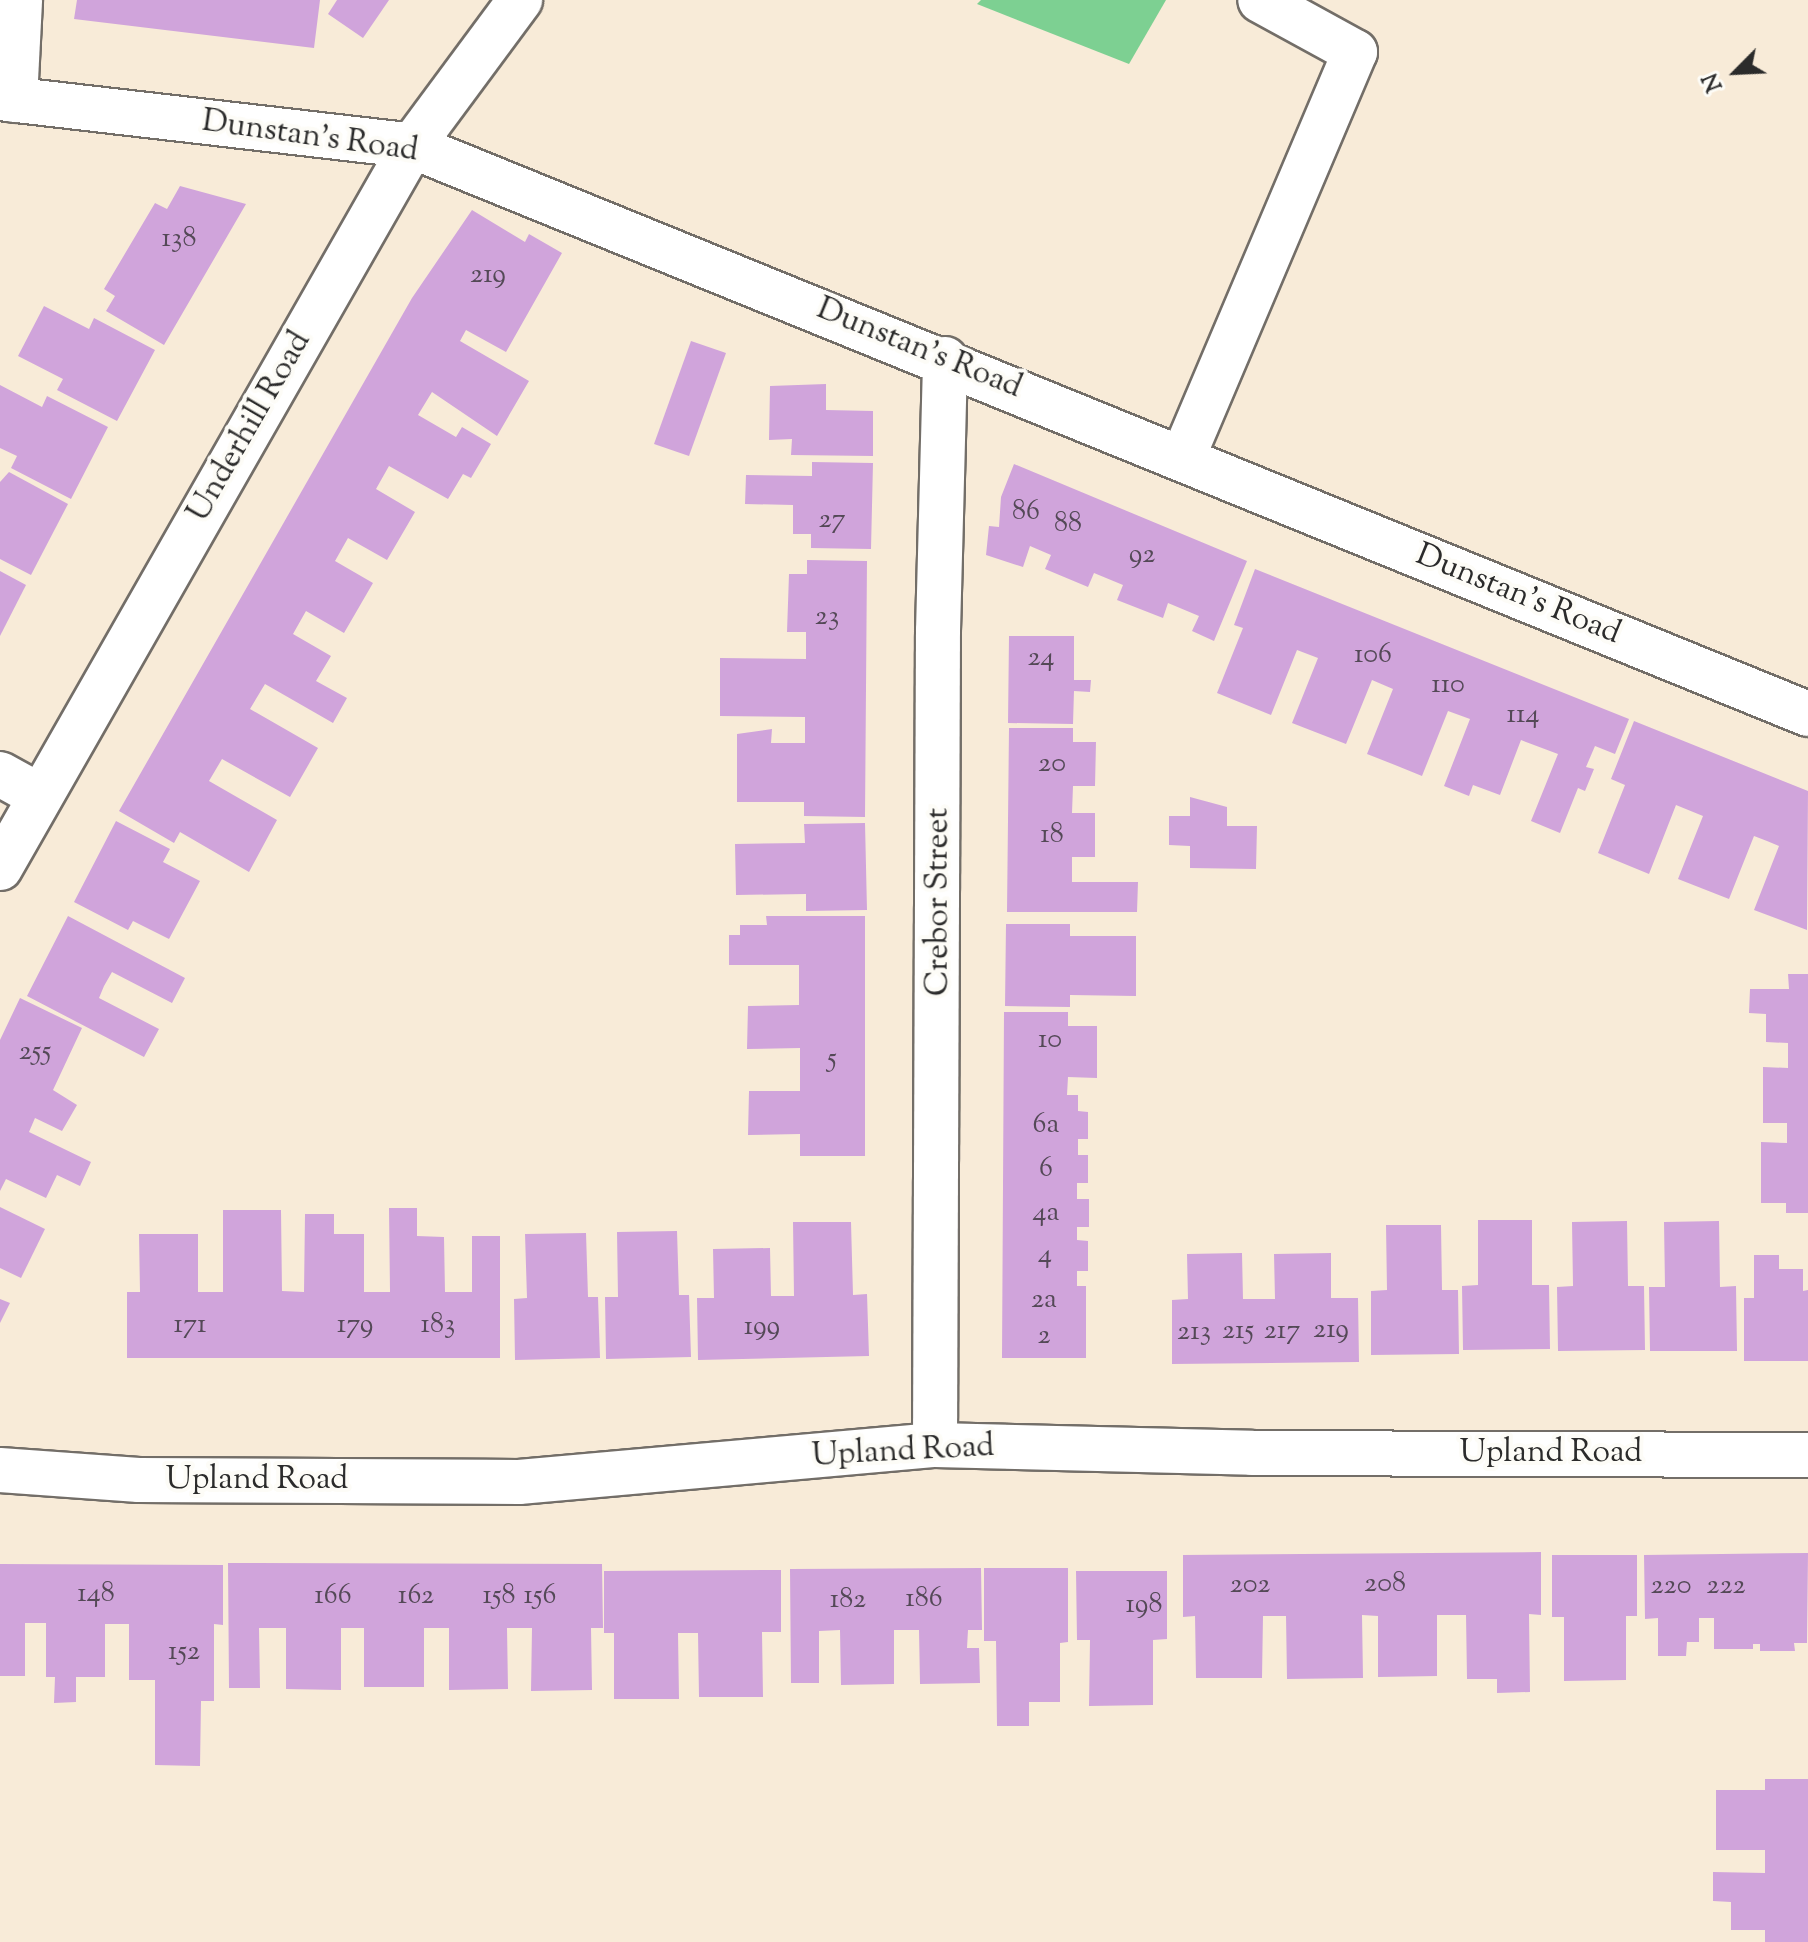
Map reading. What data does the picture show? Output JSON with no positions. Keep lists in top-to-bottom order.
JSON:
{
  "streets": {
    "street": [
      "Dunstan's Road",
      "Underhill Road",
      "Crebor Street",
      "Upland Road"
    ]
  },
  "crossings": [
    ["Dunstan's Road", "Underhill Road"],
    ["Dunstan's Road", "Crebor Street"],
    ["Crebor Street", "Upland Road"]
  ],
  "house_numbers": [
    "138",
    "219",
    "86",
    "27",
    "88",
    "92",
    "23",
    "106",
    "24",
    "110",
    "114",
    "20",
    "18",
    "10",
    "255",
    "5",
    "6a",
    "6",
    "4a",
    "4",
    "2a",
    "171",
    "179",
    "183",
    "199",
    "219",
    "215",
    "217",
    "213",
    "2",
    "208",
    "202",
    "220",
    "222",
    "148",
    "166",
    "162",
    "158",
    "156",
    "186",
    "182",
    "198",
    "152"
  ],
  "north": "bottom left"
}
